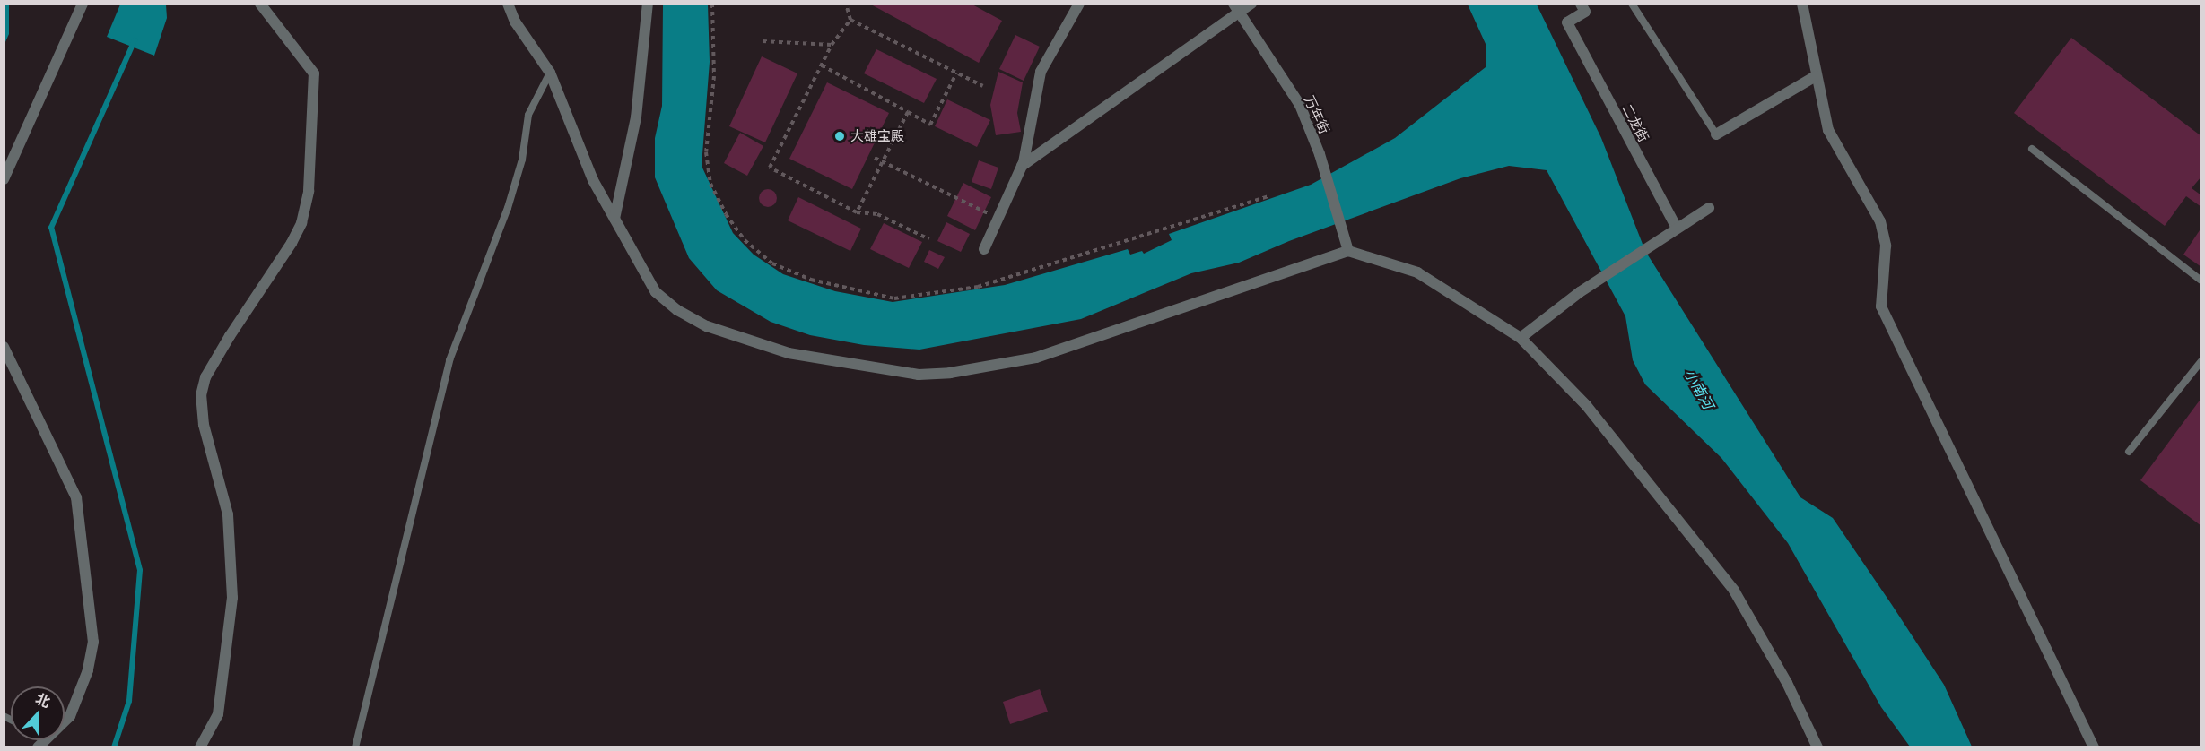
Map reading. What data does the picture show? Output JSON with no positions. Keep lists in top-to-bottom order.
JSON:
{
  "streets": {
    "street": ["万年街", "二龙街"]
  },
  "water": ["小南河"],
  "places": ["大雄宝殿"],
  "north": "top"
}
